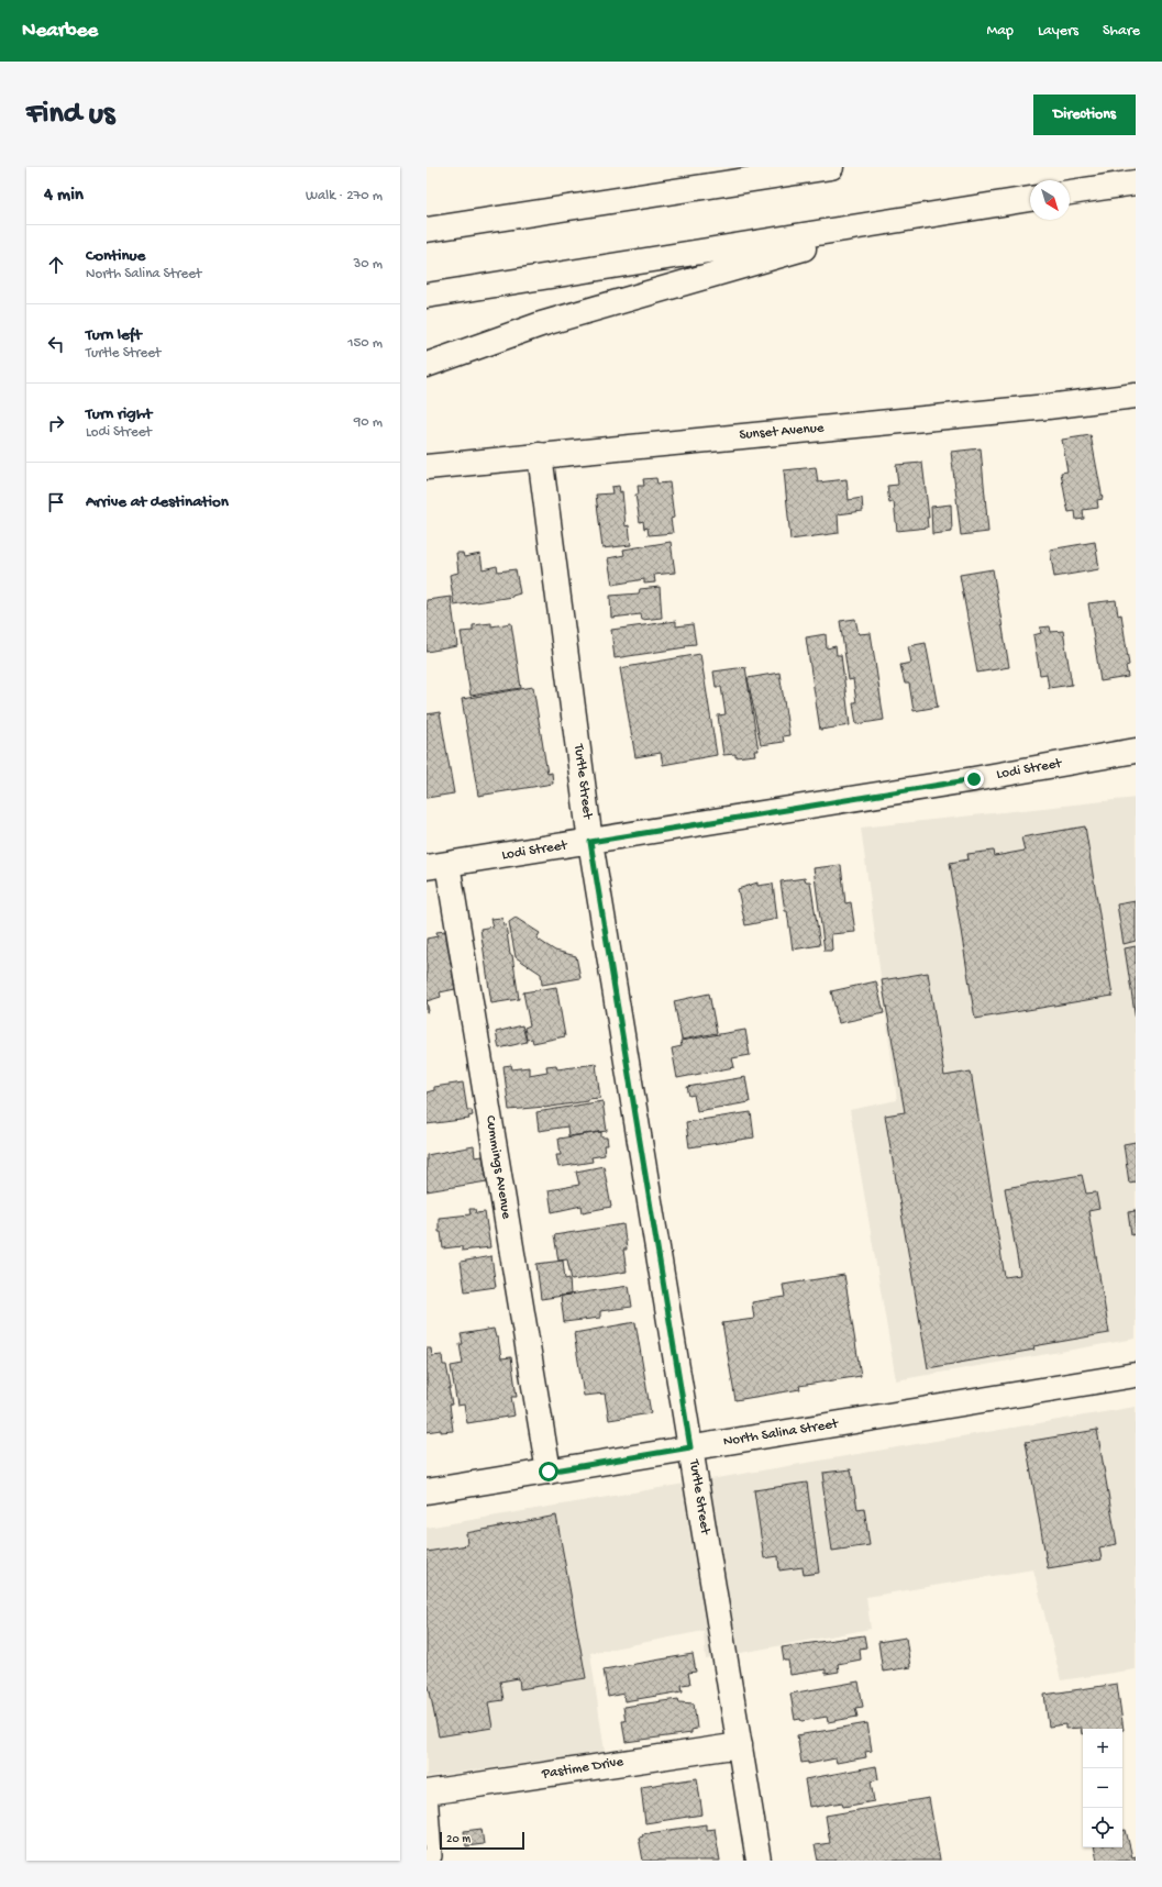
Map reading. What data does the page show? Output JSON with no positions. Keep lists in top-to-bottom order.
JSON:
{
  "streets": {
    "main road": [
      "Sunset Avenue",
      "Lodi Street",
      "Turtle Street",
      "Cummings Avenue",
      "North Salina Street",
      "Pastime Drive"
    ]
  },
  "crossings": [
    ["Sunset Avenue", "Turtle Street"],
    ["Lodi Street", "Turtle Street"],
    ["Lodi Street", "Cummings Avenue"],
    ["Turtle Street", "North Salina Street"],
    ["Turtle Street", "Pastime Drive"],
    ["Cummings Avenue", "North Salina Street"]
  ],
  "scale_bar": "20 m",
  "north": "bottom right",
  "page": {
    "header": "Nearbee",
    "nav": ["Map", "Layers", "Share"],
    "buttons": "Directions",
    "title": "Find us",
    "heading": ["4 min", "Walk · 270 m"],
    "list": [
      ["Continue", "North Salina Street", "30 m"],
      ["Turn left", "Turtle Street", "150 m"],
      ["Turn right", "Lodi Street", "90 m"],
      "Arrive at destination"
    ],
    "map_buttons": ["+", "−"],
    "scale": "20 m"
  }
}
